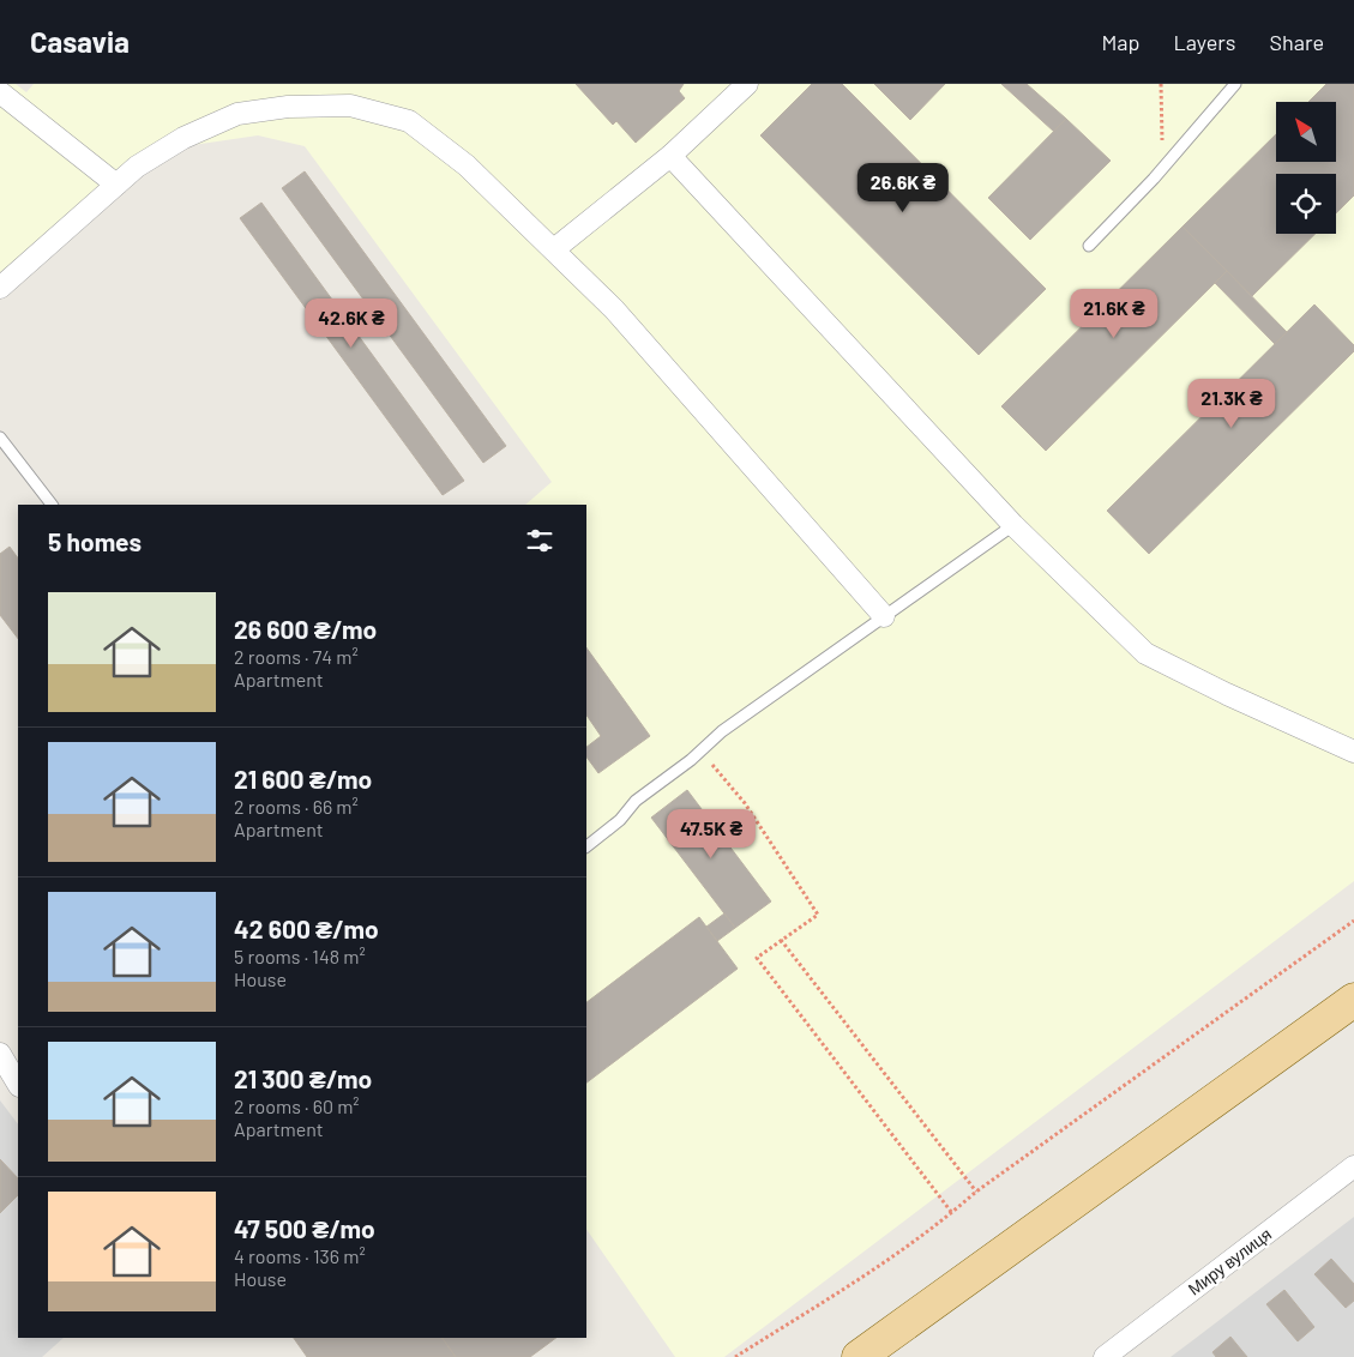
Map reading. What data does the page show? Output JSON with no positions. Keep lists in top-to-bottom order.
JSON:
{
  "streets": {
    "street": ["Миру вулиця"]
  },
  "north": "top left",
  "page": {
    "header": "Casavia",
    "nav": ["Map", "Layers", "Share"],
    "price": [
      "26.6K ₴",
      "21.6K ₴",
      "42.6K ₴",
      "21.3K ₴",
      "47.5K ₴"
    ],
    "heading": "5 homes",
    "list": [
      {
        "name": "26 600 ₴/mo",
        "note": "2 rooms · 74 m² · Apartment"
      },
      {
        "name": "21 600 ₴/mo",
        "note": "2 rooms · 66 m² · Apartment"
      },
      {
        "name": "42 600 ₴/mo",
        "note": "5 rooms · 148 m² · House"
      },
      {
        "name": "21 300 ₴/mo",
        "note": "2 rooms · 60 m² · Apartment"
      },
      {
        "name": "47 500 ₴/mo",
        "note": "4 rooms · 136 m² · House"
      }
    ]
  }
}
